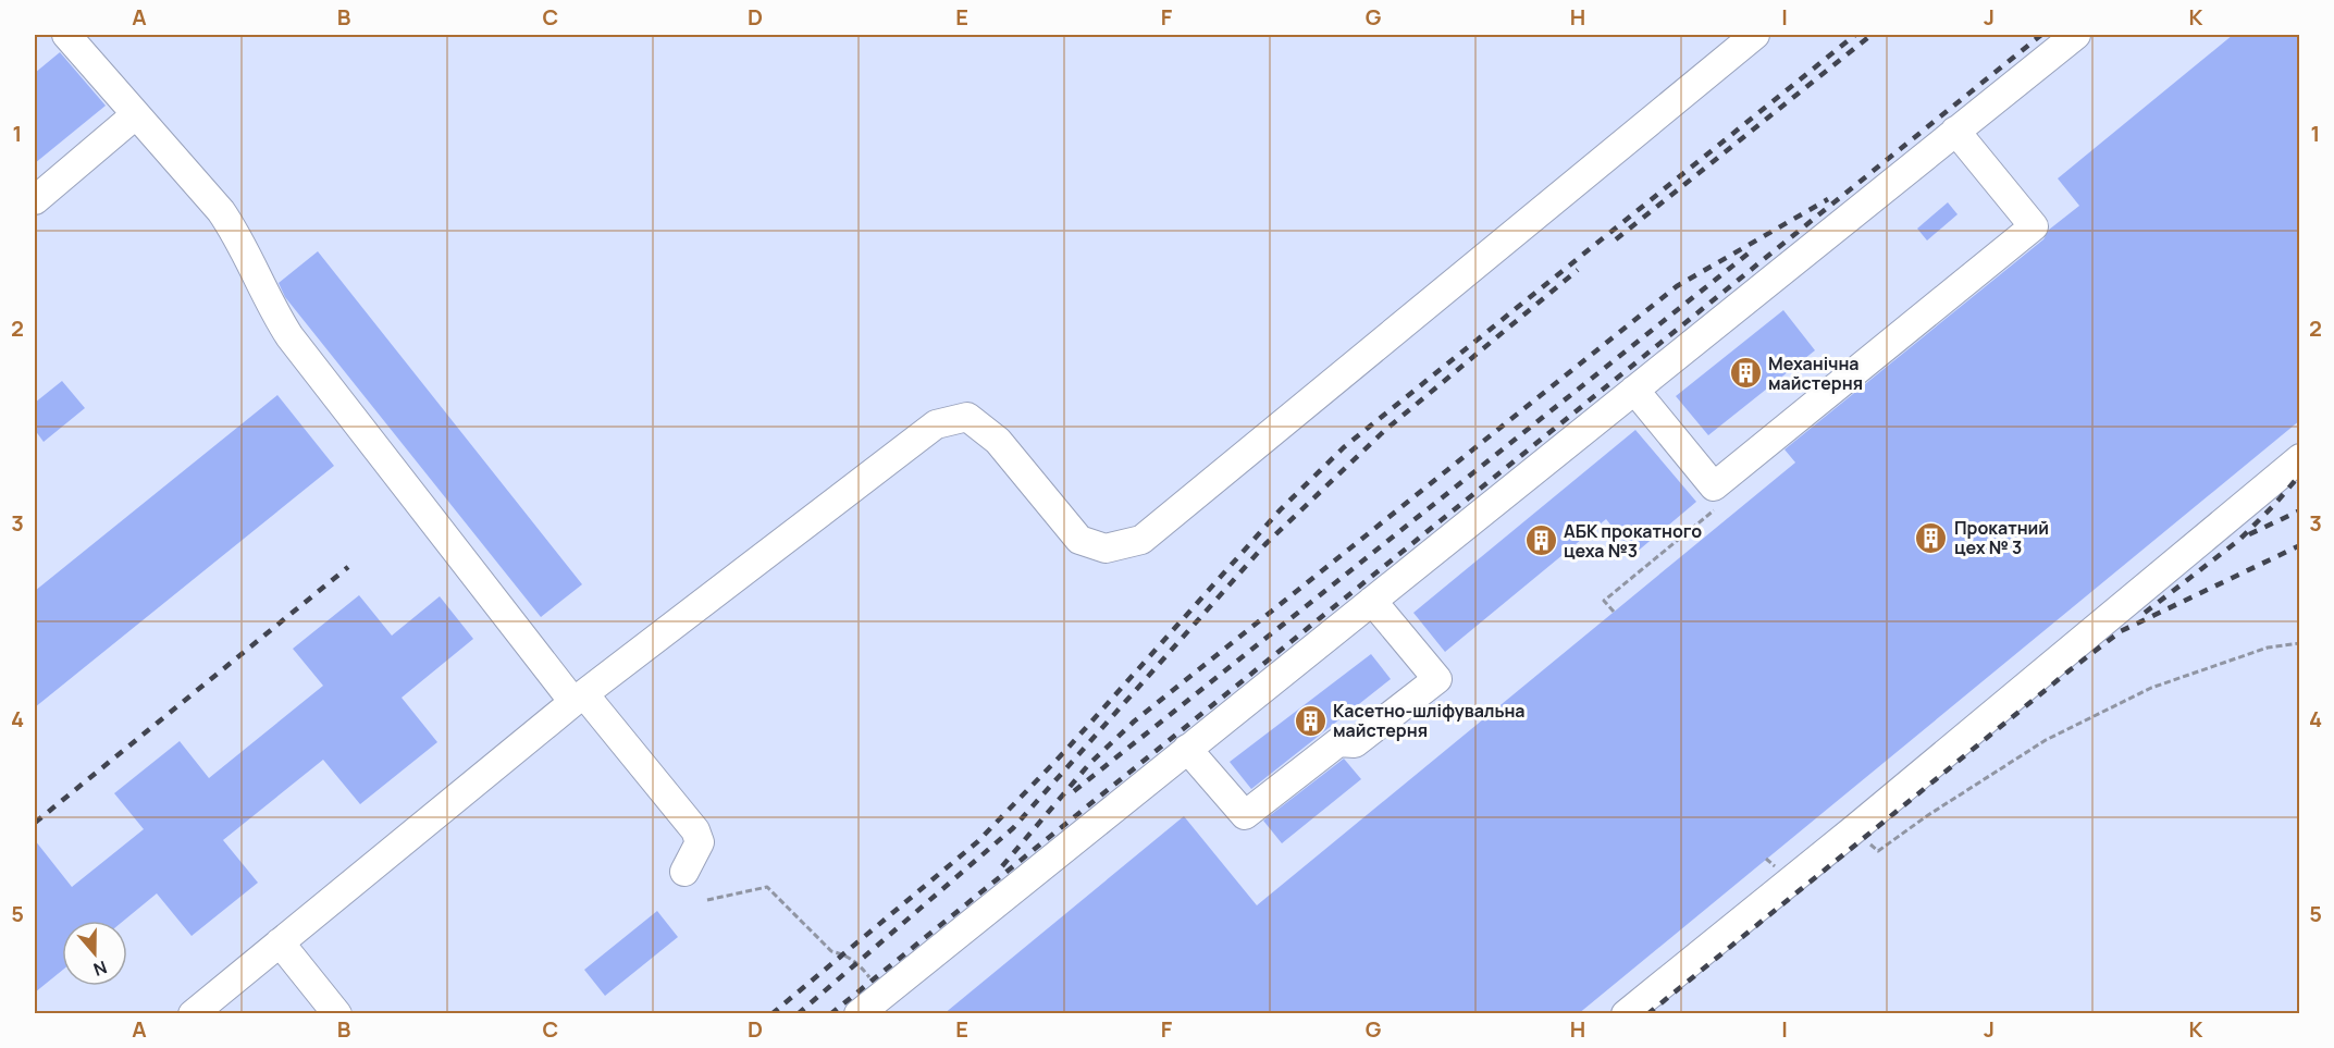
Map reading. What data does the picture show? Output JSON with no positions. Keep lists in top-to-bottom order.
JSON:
{
  "places": {
    "building": [
      "Механічна майстерня",
      "Прокатний цех № 3",
      "АБК прокатного цеха №3",
      "Касетно-шліфувальна майстерня"
    ]
  },
  "north": "bottom",
  "grid": {
    "columns": [
      "A",
      "B",
      "C",
      "D",
      "E",
      "F",
      "G",
      "H",
      "I",
      "J",
      "K"
    ],
    "rows": [
      "1",
      "2",
      "3",
      "4",
      "5"
    ]
  }
}
